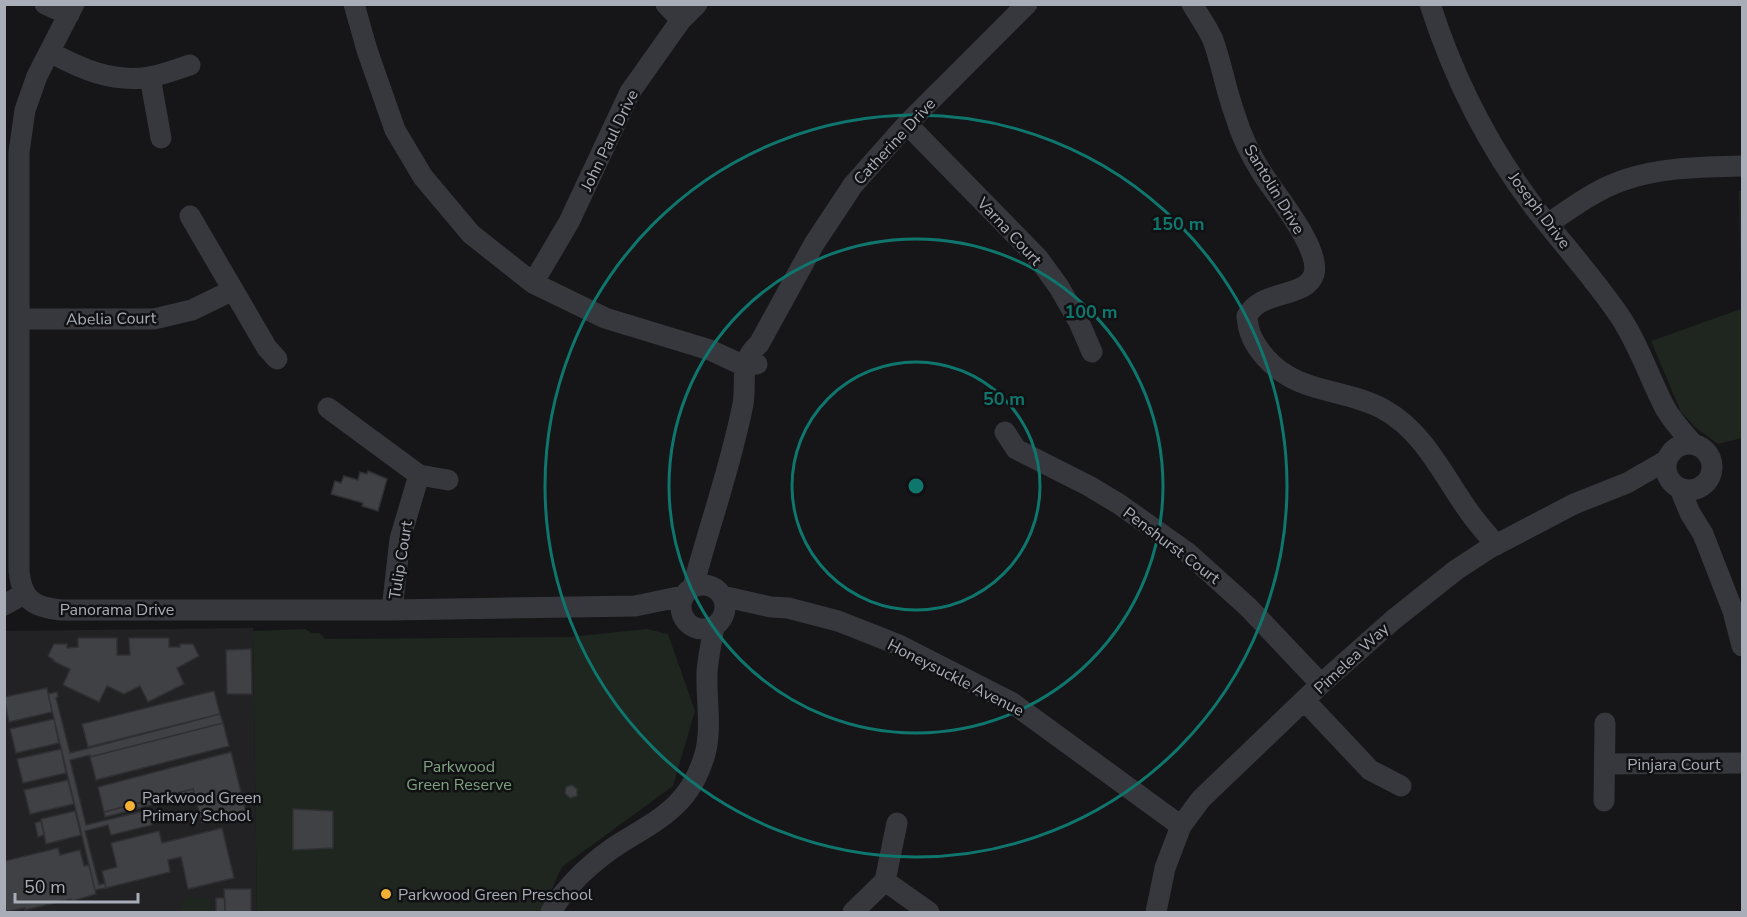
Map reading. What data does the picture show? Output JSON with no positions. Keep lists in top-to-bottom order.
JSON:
{
  "streets": {
    "street": [
      "John Paul Drive",
      "Catherine Drive",
      "Santolin Drive",
      "Joseph Drive",
      "Varna Court",
      "Abelia Court",
      "Penshurst Court",
      "Tulip Court",
      "Panorama Drive",
      "Pimelea Way",
      "Honeysuckle Avenue",
      "Pinjara Court"
    ]
  },
  "crossings": [
    ["Catherine Drive", "Varna Court"],
    ["Santolin Drive", "Pimelea Way"],
    ["Joseph Drive", "Pimelea Way"],
    ["Penshurst Court", "Pimelea Way"],
    ["Tulip Court", "Panorama Drive"],
    ["Pimelea Way", "Honeysuckle Avenue"]
  ],
  "parks": ["Parkwood Green Reserve"],
  "places": ["Parkwood Green Primary School", "Parkwood Green Preschool"],
  "scale_bar": "50 m",
  "rings": ["150 m", "100 m", "50 m"]
}
